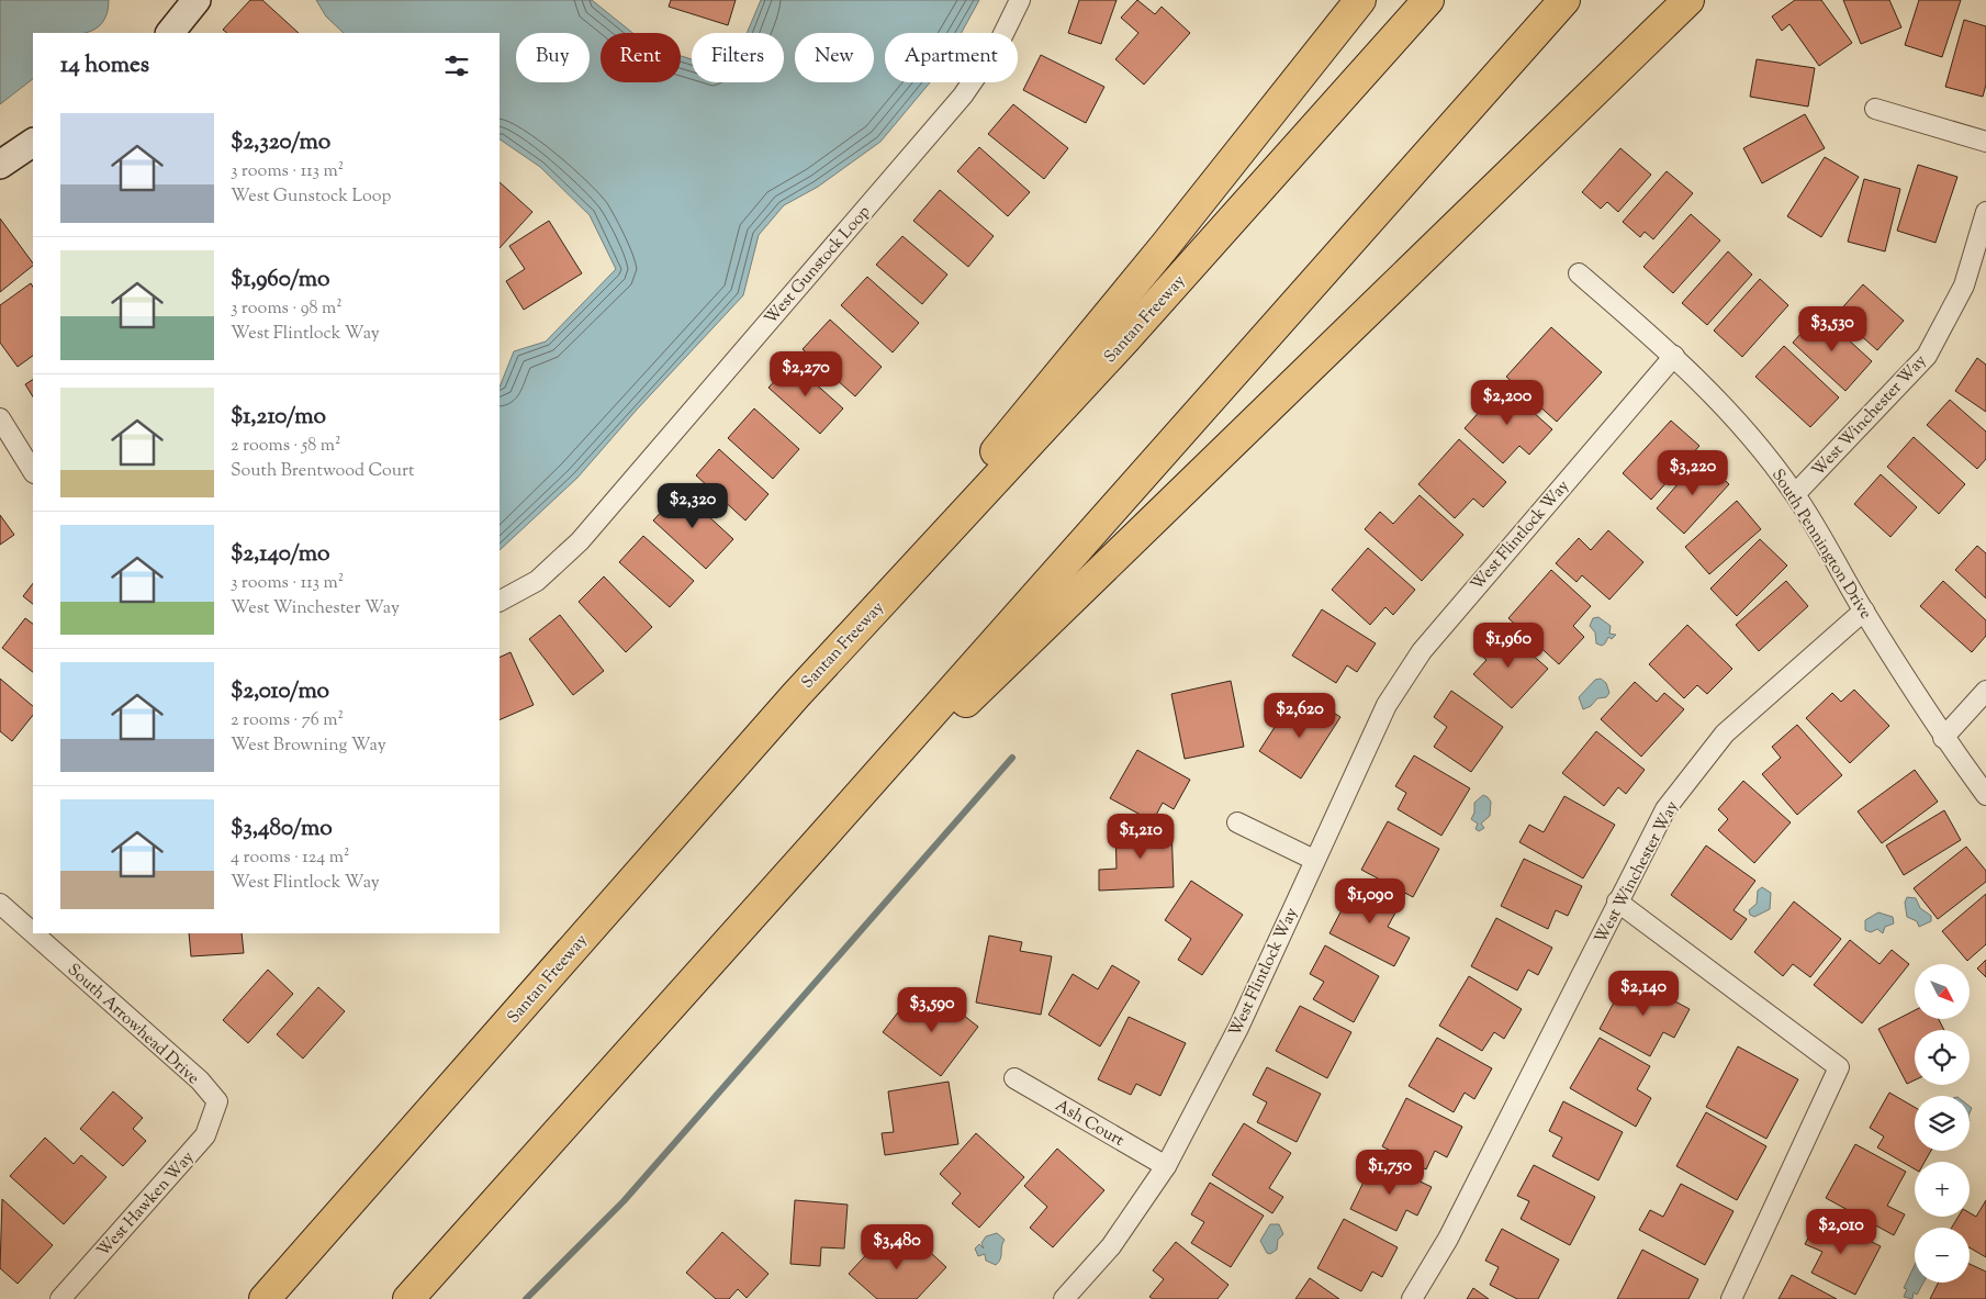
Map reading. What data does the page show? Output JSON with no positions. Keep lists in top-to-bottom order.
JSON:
{
  "streets": {
    "highway": ["Santan Freeway"],
    "street": [
      "West Gunstock Loop",
      "West Winchester Way",
      "West Flintlock Way",
      "South Pennington Drive",
      "South Arrowhead Drive",
      "Ash Court",
      "West Hawken Way"
    ]
  },
  "crossings": [
    ["West Winchester Way", "South Pennington Drive"],
    ["West Flintlock Way", "South Pennington Drive"],
    ["West Flintlock Way", "Ash Court"],
    ["South Arrowhead Drive", "West Hawken Way"]
  ],
  "north": "bottom right",
  "page": {
    "chip": [
      "Buy",
      "Rent",
      "Filters",
      "New",
      "Apartment"
    ],
    "heading": "14 homes",
    "list": [
      {
        "name": "$2,320/mo",
        "note": "3 rooms · 113 m² · West Gunstock Loop"
      },
      {
        "name": "$1,960/mo",
        "note": "3 rooms · 98 m² · West Flintlock Way"
      },
      {
        "name": "$1,210/mo",
        "note": "2 rooms · 58 m² · South Brentwood Court"
      },
      {
        "name": "$2,140/mo",
        "note": "3 rooms · 113 m² · West Winchester Way"
      },
      {
        "name": "$2,010/mo",
        "note": "2 rooms · 76 m² · West Browning Way"
      },
      {
        "name": "$3,480/mo",
        "note": "4 rooms · 124 m² · West Flintlock Way"
      }
    ],
    "price": [
      "$3,530",
      "$2,270",
      "$2,200",
      "$3,220",
      "$2,320",
      "$1,960",
      "$2,620",
      "$1,210",
      "$1,090",
      "$2,140",
      "$3,590",
      "$1,750",
      "$2,010",
      "$3,480"
    ],
    "map_buttons": ["+", "−"]
  }
}
